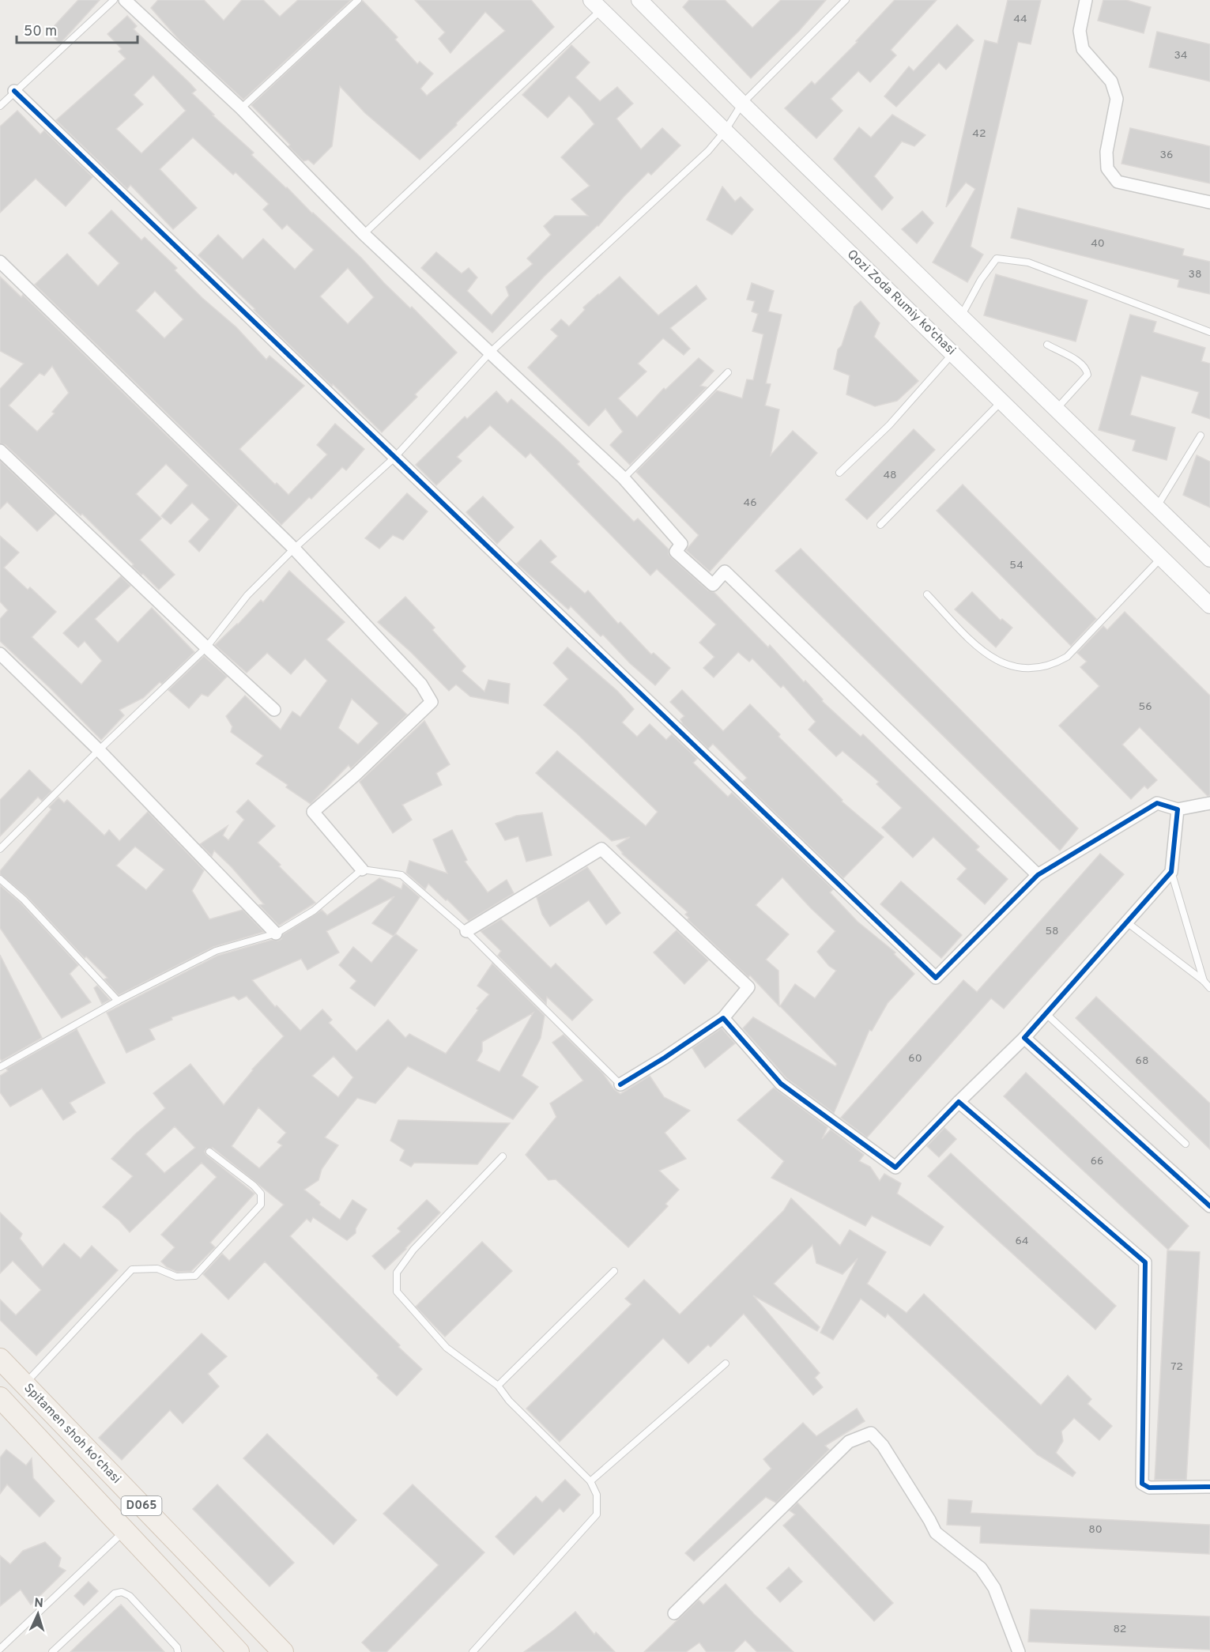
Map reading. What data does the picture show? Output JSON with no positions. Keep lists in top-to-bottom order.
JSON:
{
  "streets": {
    "main road": ["Spitamen shoh ko'chasi", "D065"],
    "street": ["Qozi Zoda Rumiy ko'chasi"]
  },
  "house_numbers": [
    "44",
    "34",
    "42",
    "36",
    "40",
    "38",
    "48",
    "46",
    "54",
    "56",
    "58",
    "60",
    "68",
    "66",
    "64",
    "72",
    "80",
    "82"
  ],
  "scale_bar": "50 m",
  "north": "top"
}
